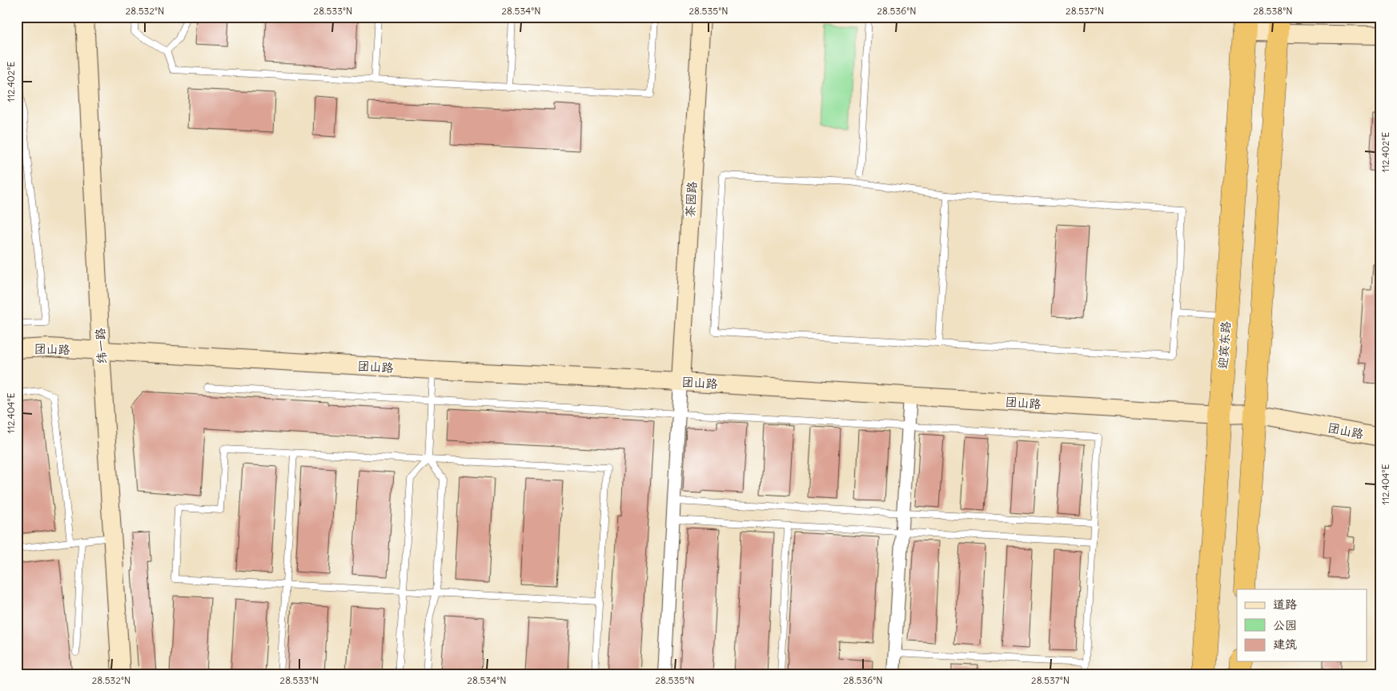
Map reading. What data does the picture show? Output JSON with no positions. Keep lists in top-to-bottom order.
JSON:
{
  "streets": {
    "highway": ["迎宾东路"],
    "street": ["茶园路", "纬一路", "团山路"]
  },
  "crossings": [
    ["茶园路", "团山路"],
    ["迎宾东路", "团山路"],
    ["纬一路", "团山路"]
  ],
  "legend": ["道路", "公园", "建筑"],
  "coordinates": [
    "28.532°N",
    "28.533°N",
    "28.534°N",
    "28.535°N",
    "28.536°N",
    "28.537°N",
    "28.538°N",
    "112.402°E",
    "112.404°E"
  ]
}
